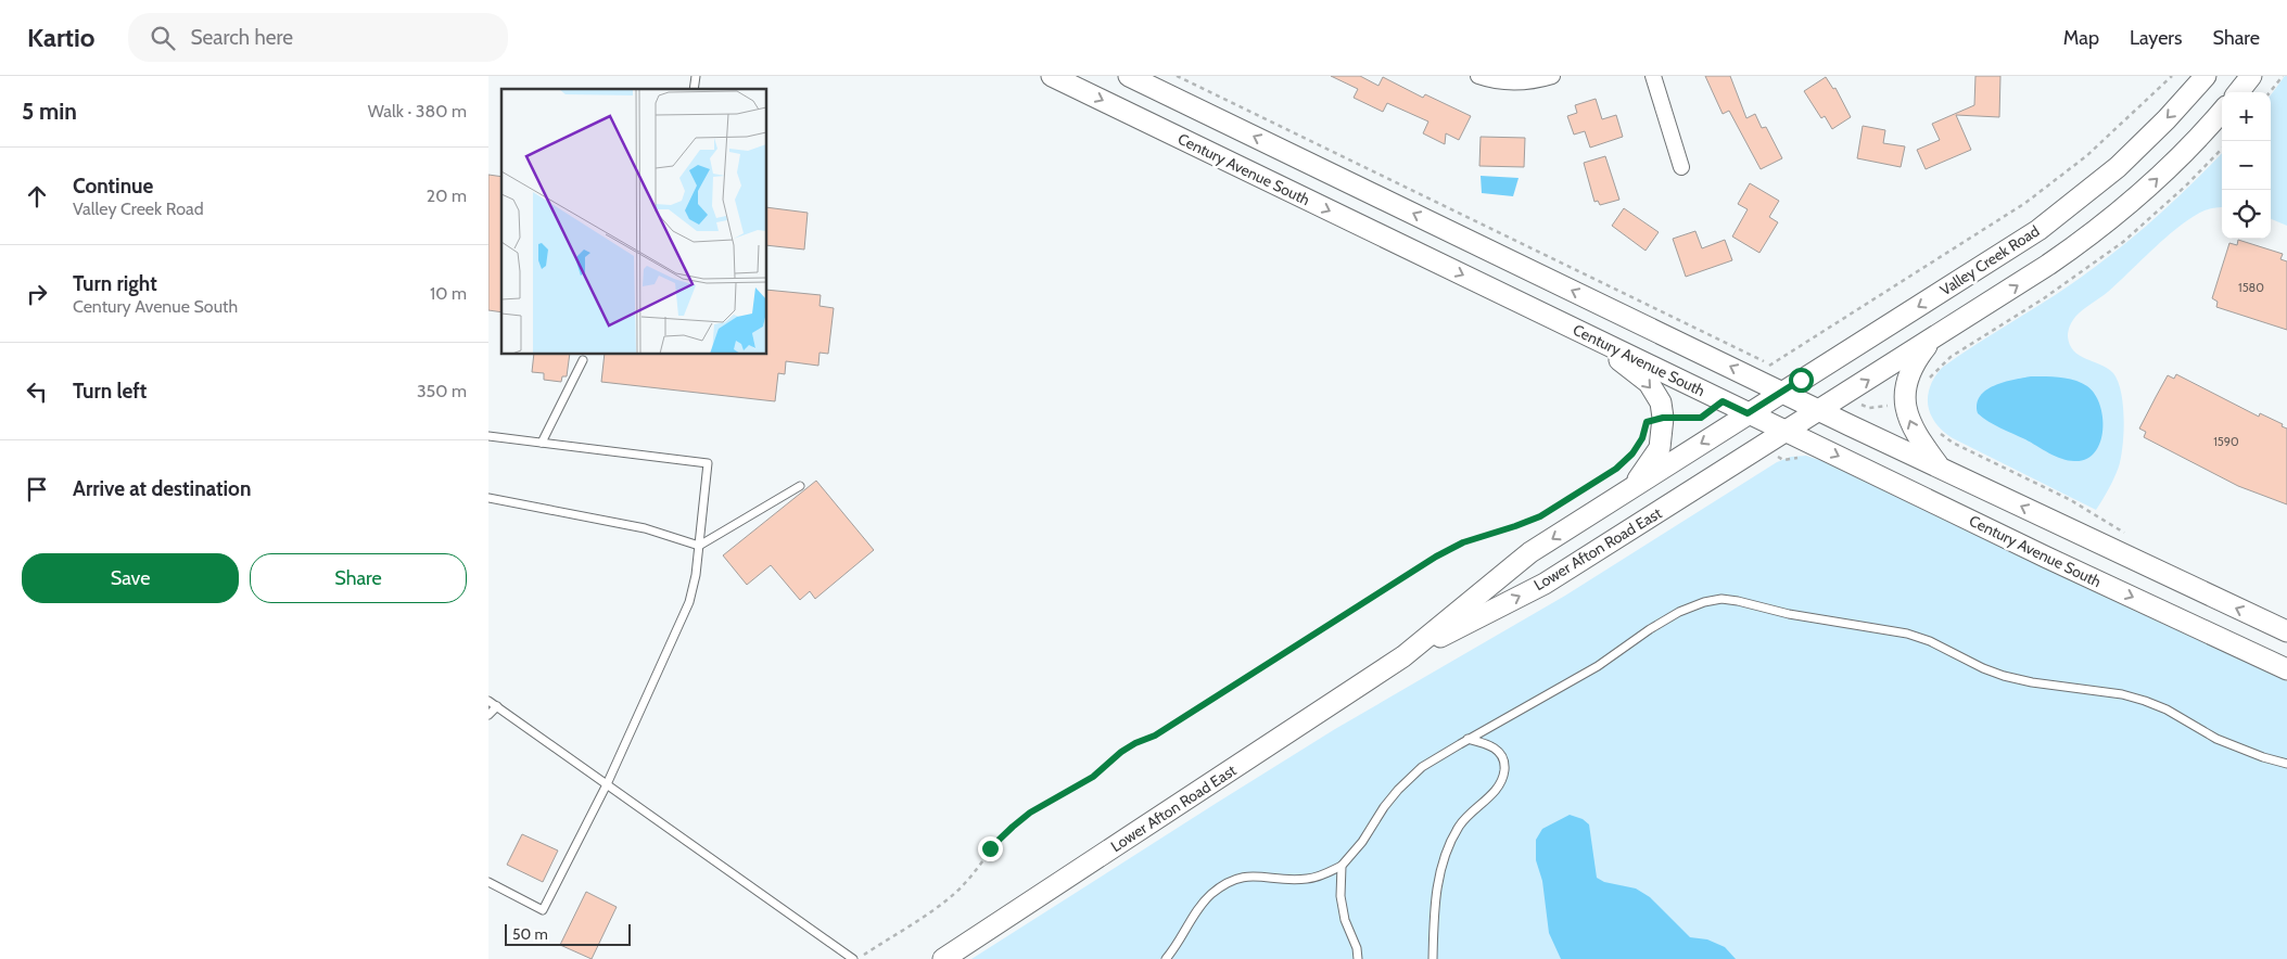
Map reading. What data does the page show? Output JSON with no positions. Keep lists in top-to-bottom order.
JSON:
{
  "streets": {
    "main road": ["Century Avenue South", "Valley Creek Road", "Lower Afton Road East"]
  },
  "crossings": [
    ["Century Avenue South", "Valley Creek Road"],
    ["Century Avenue South", "Lower Afton Road East"],
    ["Valley Creek Road", "Lower Afton Road East"]
  ],
  "house_numbers": ["1580", "1590"],
  "scale_bar": "50 m",
  "page": {
    "header": "Kartio",
    "search": "Search here",
    "nav": ["Map", "Layers", "Share"],
    "heading": ["5 min", "Walk · 380 m"],
    "map_buttons": ["+", "−"],
    "list": [
      ["Continue", "Valley Creek Road", "20 m"],
      ["Turn right", "Century Avenue South", "10 m"],
      ["Turn left", "350 m"],
      "Arrive at destination"
    ],
    "buttons": ["Save", "Share"],
    "scale": "50 m"
  }
}
